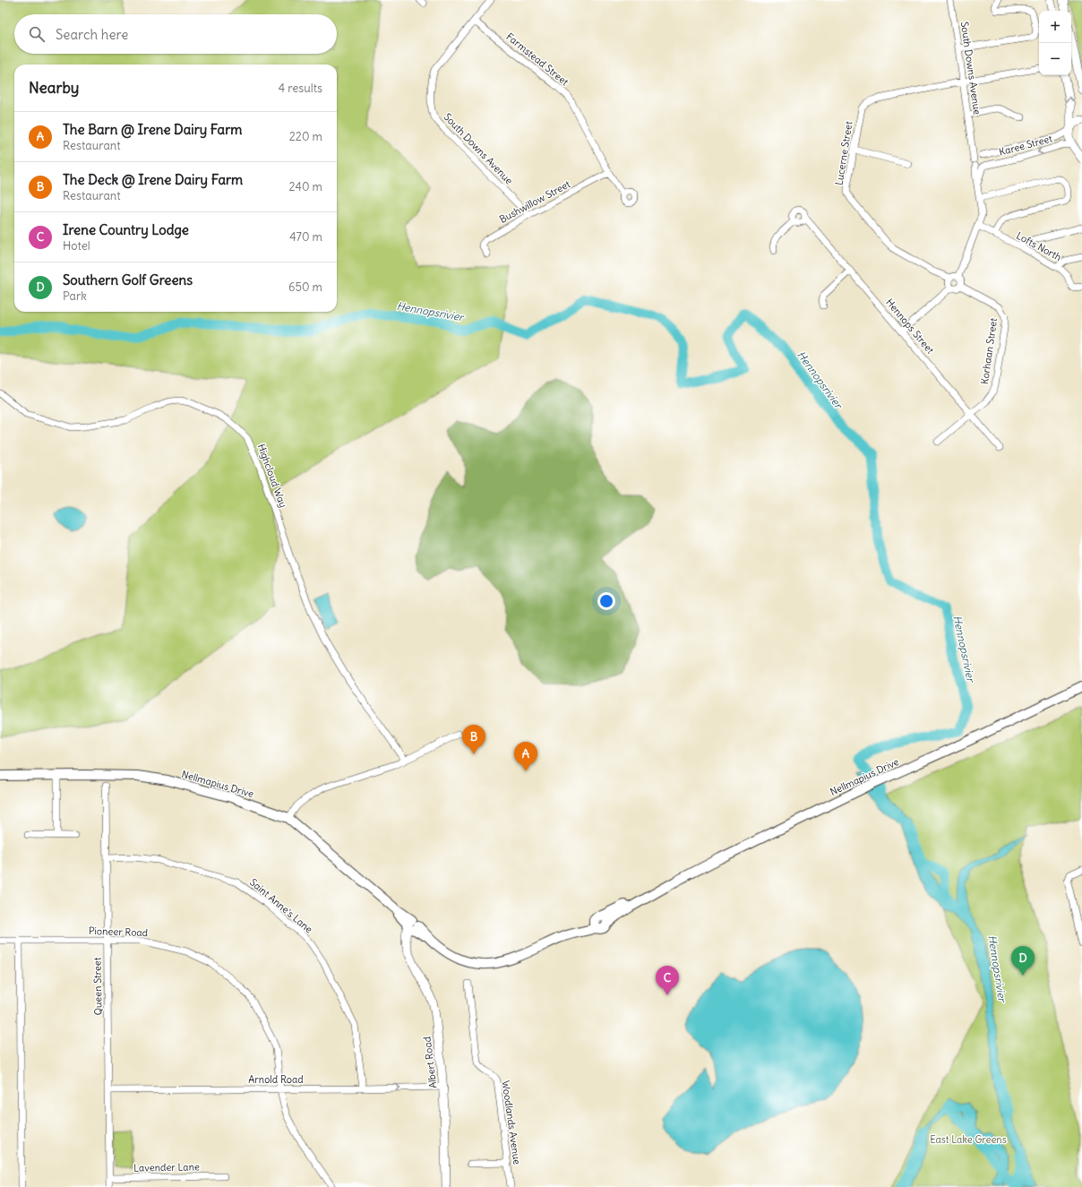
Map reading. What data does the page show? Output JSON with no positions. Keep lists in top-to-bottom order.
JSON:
{
  "streets": {
    "main road": ["Nellmapius Drive"],
    "street": [
      "Farmstead Street",
      "South Downs Avenue",
      "Karee Street",
      "Lucerne Street",
      "Bushwillow Street",
      "Lofts North",
      "Hennops Street",
      "Korhaan Street",
      "Highcloud Way",
      "Saint Anne's Lane",
      "Pioneer Road",
      "Queen Street",
      "Albert Road",
      "Arnold Road",
      "Woodlands Avenue",
      "Lavender Lane"
    ]
  },
  "crossings": [
    ["Farmstead Street", "South Downs Avenue"],
    ["Farmstead Street", "Bushwillow Street"],
    ["South Downs Avenue", "Karee Street"],
    ["South Downs Avenue", "Lucerne Street"],
    ["South Downs Avenue", "Bushwillow Street"],
    ["Lucerne Street", "Korhaan Street"],
    ["Hennops Street", "Korhaan Street"],
    ["Nellmapius Drive", "Albert Road"],
    ["Saint Anne's Lane", "Queen Street"],
    ["Saint Anne's Lane", "Arnold Road"],
    ["Pioneer Road", "Queen Street"],
    ["Pioneer Road", "Arnold Road"],
    ["Queen Street", "Arnold Road"],
    ["Queen Street", "Lavender Lane"],
    ["Albert Road", "Arnold Road"]
  ],
  "water": ["Hennopsrivier"],
  "parks": ["East Lake Greens"],
  "page": {
    "map_buttons": ["+", "−"],
    "search": "Search here",
    "heading": ["Nearby", "4 results"],
    "list": [
      {
        "mark": "A",
        "name": "The Barn @ Irene Dairy Farm",
        "note": "Restaurant",
        "value": "220 m"
      },
      {
        "mark": "B",
        "name": "The Deck @ Irene Dairy Farm",
        "note": "Restaurant",
        "value": "240 m"
      },
      {
        "mark": "C",
        "name": "Irene Country Lodge",
        "note": "Hotel",
        "value": "470 m"
      },
      {
        "mark": "D",
        "name": "Southern Golf Greens",
        "note": "Park",
        "value": "650 m"
      }
    ],
    "pins": [
      "B",
      "A",
      "D",
      "C"
    ]
  }
}
